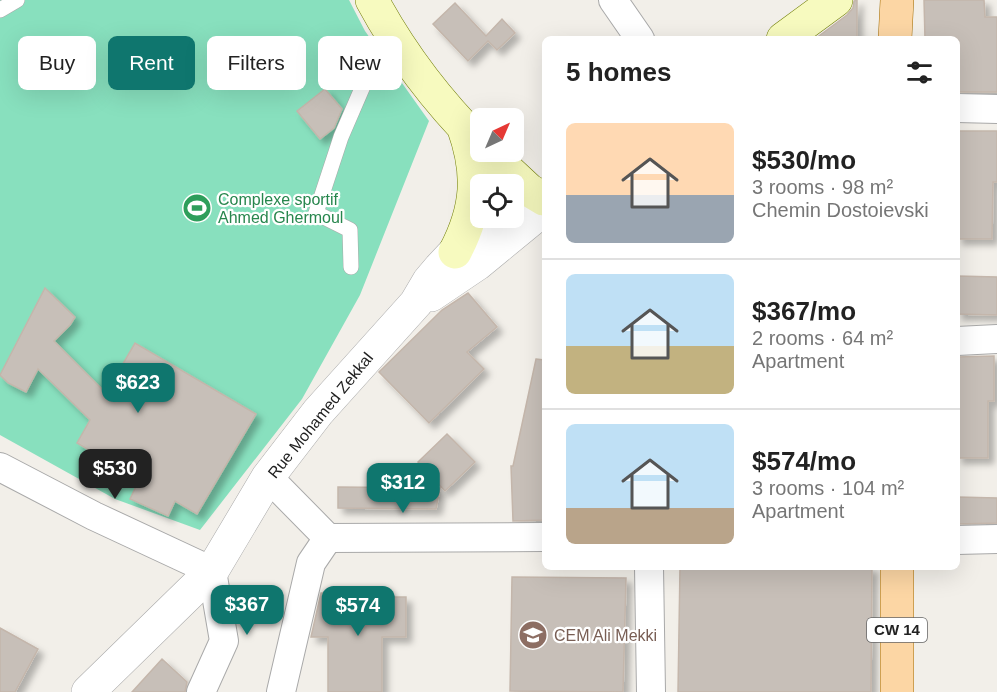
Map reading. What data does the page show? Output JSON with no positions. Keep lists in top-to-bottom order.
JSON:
{
  "streets": {
    "main road": ["CW 14"],
    "street": ["Rue Mohamed Zekkal"]
  },
  "places": {
    "sports": ["Complexe sportif Ahmed Ghermoul"],
    "school or university": ["CEM Ali Mekki"]
  },
  "north": "top right",
  "page": {
    "chip": [
      "Buy",
      "Rent",
      "Filters",
      "New"
    ],
    "heading": "5 homes",
    "list": [
      {
        "name": "$530/mo",
        "note": "3 rooms · 98 m² · Chemin Dostoievski"
      },
      {
        "name": "$367/mo",
        "note": "2 rooms · 64 m² · Apartment"
      },
      {
        "name": "$574/mo",
        "note": "3 rooms · 104 m² · Apartment"
      }
    ],
    "price": [
      "$623",
      "$530",
      "$312",
      "$367",
      "$574"
    ]
  }
}
